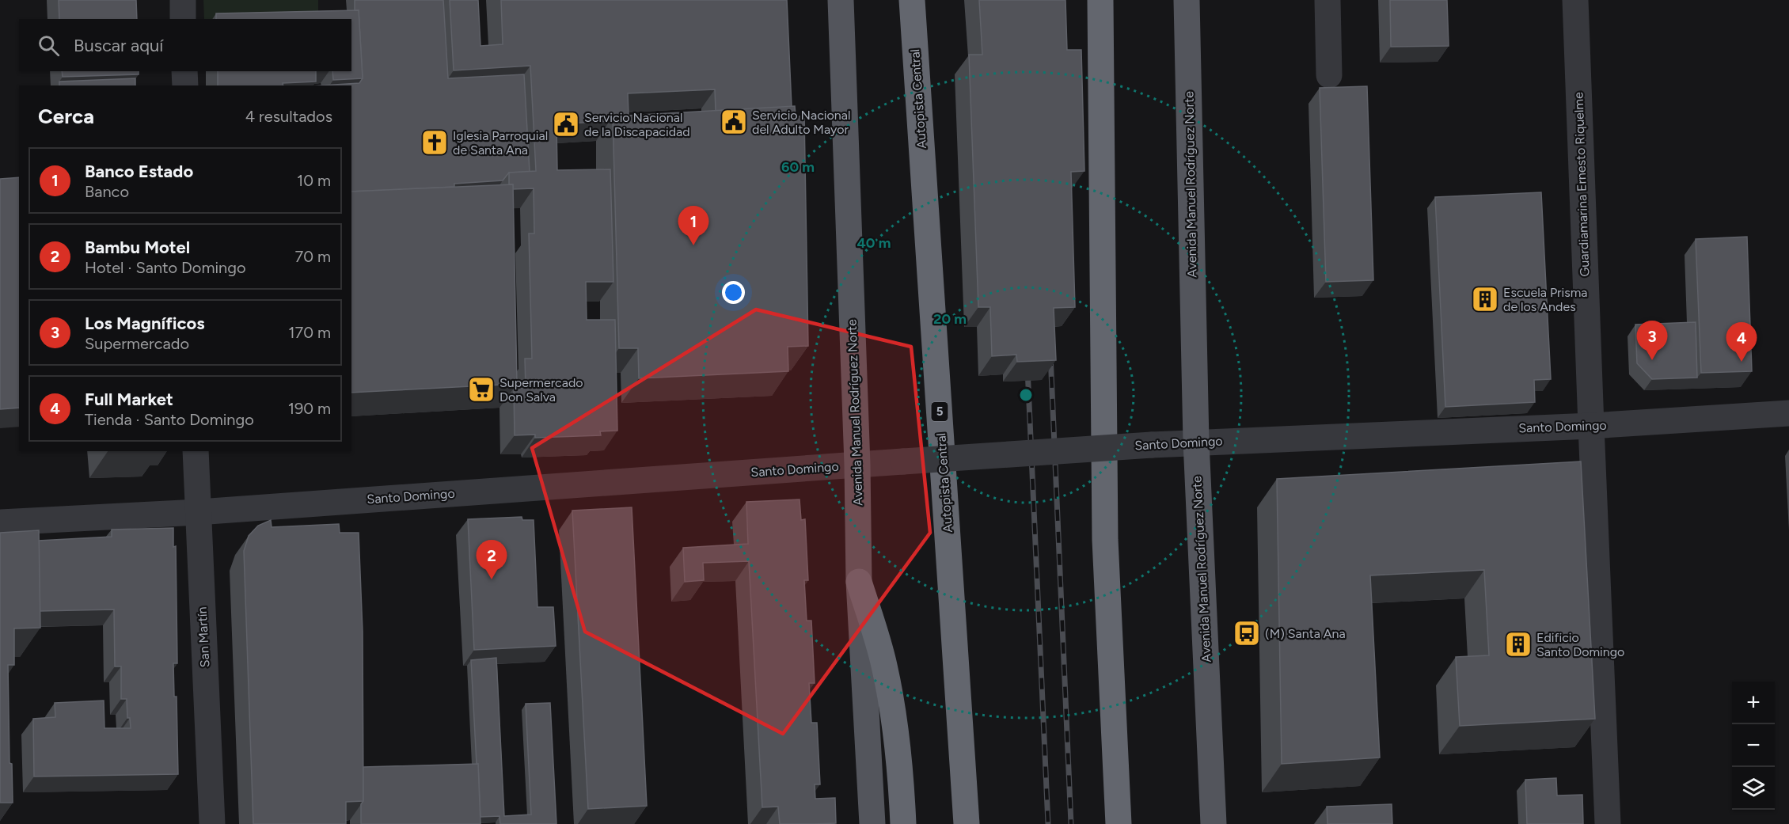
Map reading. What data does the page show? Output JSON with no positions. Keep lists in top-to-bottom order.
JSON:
{
  "streets": {
    "highway": ["Autopista Central", "5"],
    "main road": ["Avenida Manuel Rodríguez Norte"],
    "street": ["Guardiamarina Ernesto Riquelme", "Santo Domingo", "San Martín"]
  },
  "crossings": [
    ["Avenida Manuel Rodríguez Norte", "Santo Domingo"],
    ["Guardiamarina Ernesto Riquelme", "Santo Domingo"],
    ["Santo Domingo", "San Martín"]
  ],
  "places": {
    "public building": ["Servicio Nacional del Adulto Mayor", "Servicio Nacional de la Discapacidad"],
    "church": ["Iglesia Parroquial de Santa Ana"],
    "building": ["Escuela Prisma de los Andes", "Edificio Santo Domingo"],
    "supermarket": ["Supermercado Don Salva"],
    "bus stop": ["(M) Santa Ana"]
  },
  "page": {
    "search": "Buscar aquí",
    "heading": ["Cerca", "4 resultados"],
    "list": [
      {
        "mark": "1",
        "name": "Banco Estado",
        "note": "Banco",
        "value": "10 m"
      },
      {
        "mark": "2",
        "name": "Bambu Motel",
        "note": "Hotel · Santo Domingo",
        "value": "70 m"
      },
      {
        "mark": "3",
        "name": "Los Magníficos",
        "note": "Supermercado",
        "value": "170 m"
      },
      {
        "mark": "4",
        "name": "Full Market",
        "note": "Tienda · Santo Domingo",
        "value": "190 m"
      }
    ],
    "pins": [
      "1",
      "3",
      "4",
      "2"
    ],
    "map_buttons": ["+", "−"]
  },
  "rings": ["60 m", "40 m", "20 m"]
}
